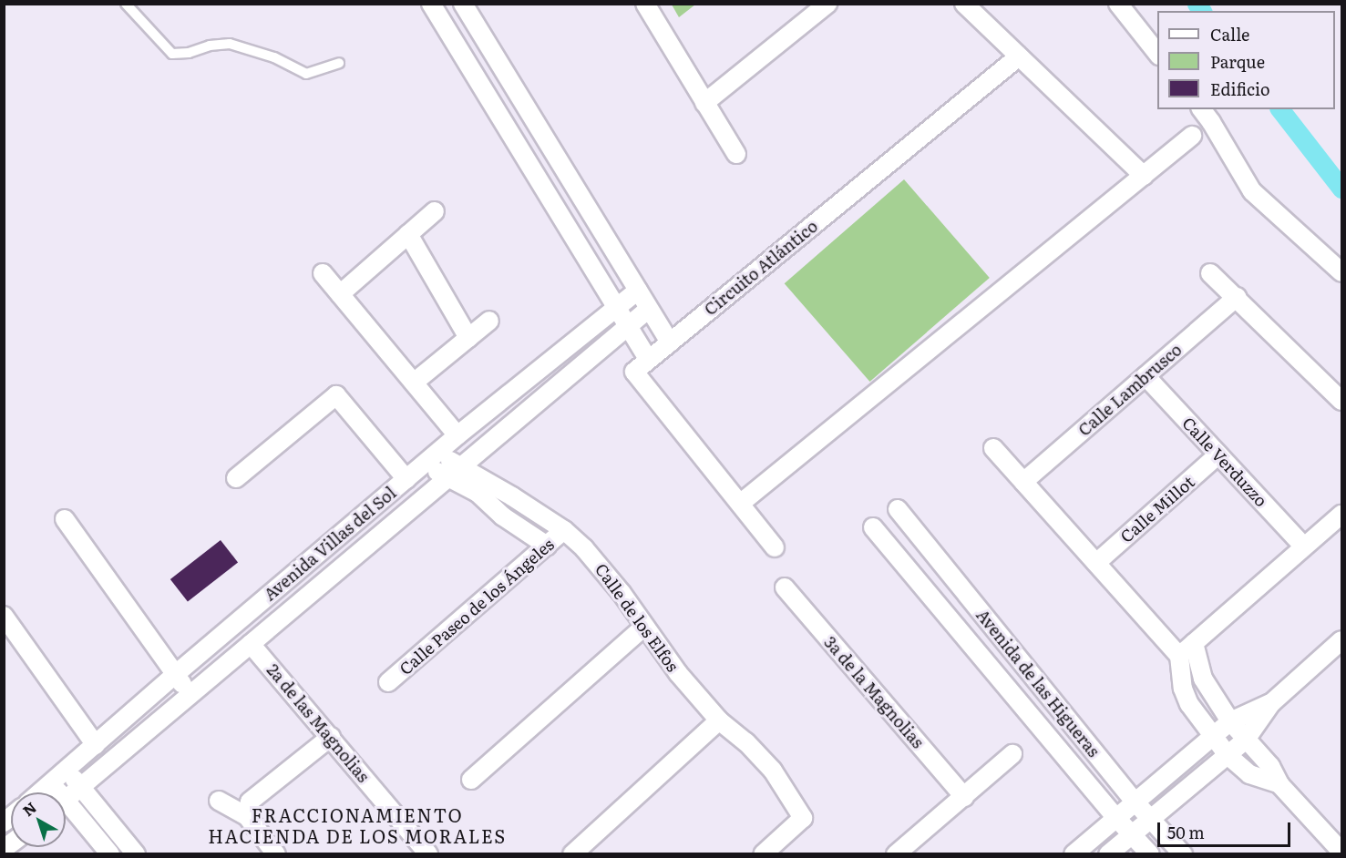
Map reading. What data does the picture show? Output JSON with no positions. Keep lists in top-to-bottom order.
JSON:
{
  "streets": {
    "street": [
      "Circuito Atlántico",
      "Calle Lambrusco",
      "Calle Verduzzo",
      "Calle Millot",
      "Avenida Villas del Sol",
      "Calle Paseo de los Ángeles",
      "Calle de los Elfos",
      "Avenida de las Higueras",
      "3a de la Magnolias",
      "2a de las Magnolias"
    ]
  },
  "crossings": [
    ["Calle Lambrusco", "Calle Verduzzo"],
    ["Calle Verduzzo", "Calle Millot"],
    ["Avenida Villas del Sol", "Calle de los Elfos"],
    ["Avenida Villas del Sol", "2a de las Magnolias"],
    ["Calle Paseo de los Ángeles", "Calle de los Elfos"]
  ],
  "districts": ["FRACCIONAMIENTO HACIENDA DE LOS MORALES"],
  "legend": ["Calle", "Parque", "Edificio"],
  "scale_bar": "50 m",
  "north": "top left"
}
